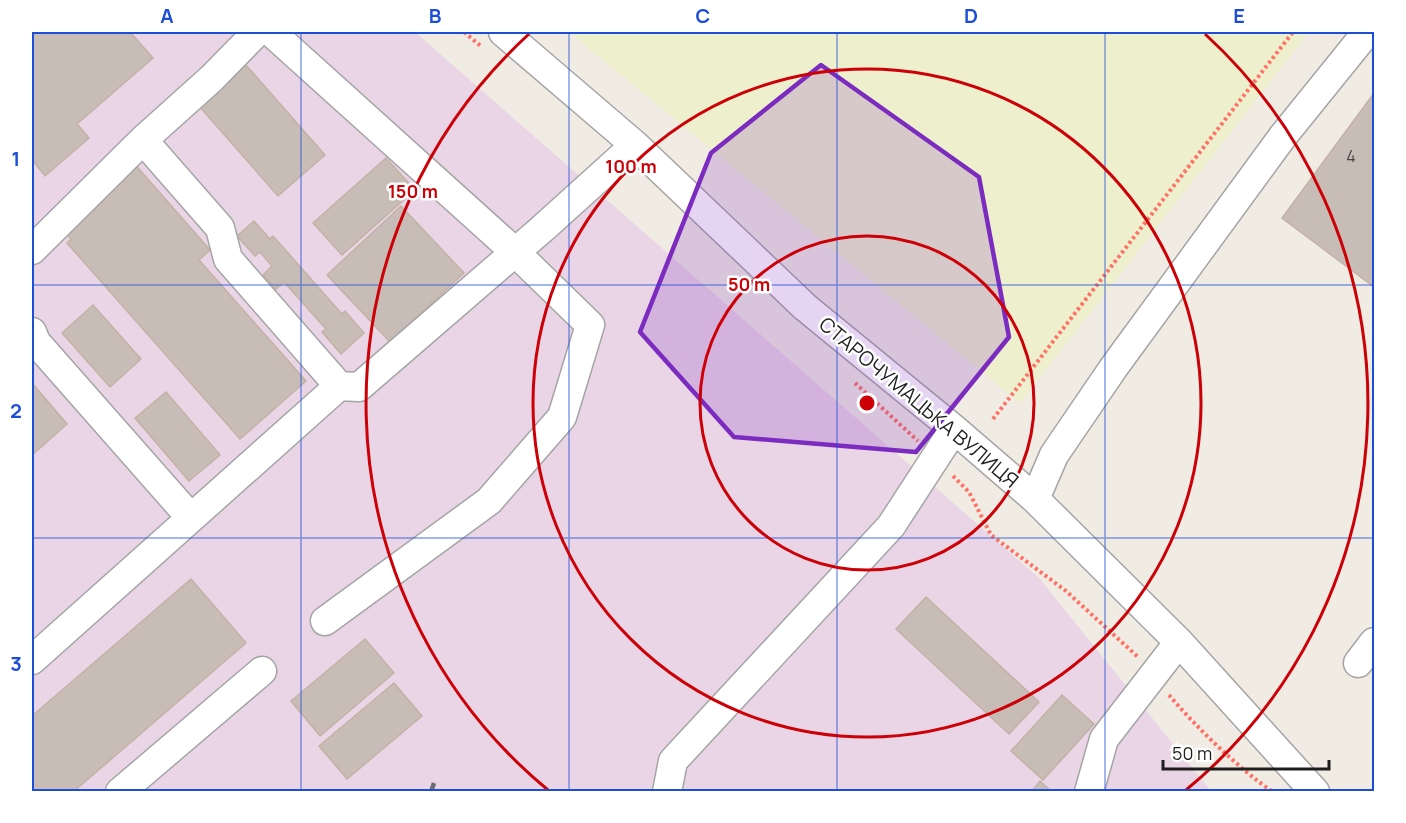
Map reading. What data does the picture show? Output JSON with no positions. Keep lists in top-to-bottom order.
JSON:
{
  "streets": {
    "street": ["СТАРОЧУМАЦЬКА ВУЛИЦЯ"]
  },
  "house_numbers": ["4"],
  "scale_bar": "50 m",
  "grid": {
    "columns": [
      "A",
      "B",
      "C",
      "D",
      "E"
    ],
    "rows": ["1", "2", "3"]
  },
  "rings": ["100 m", "150 m", "50 m"]
}
